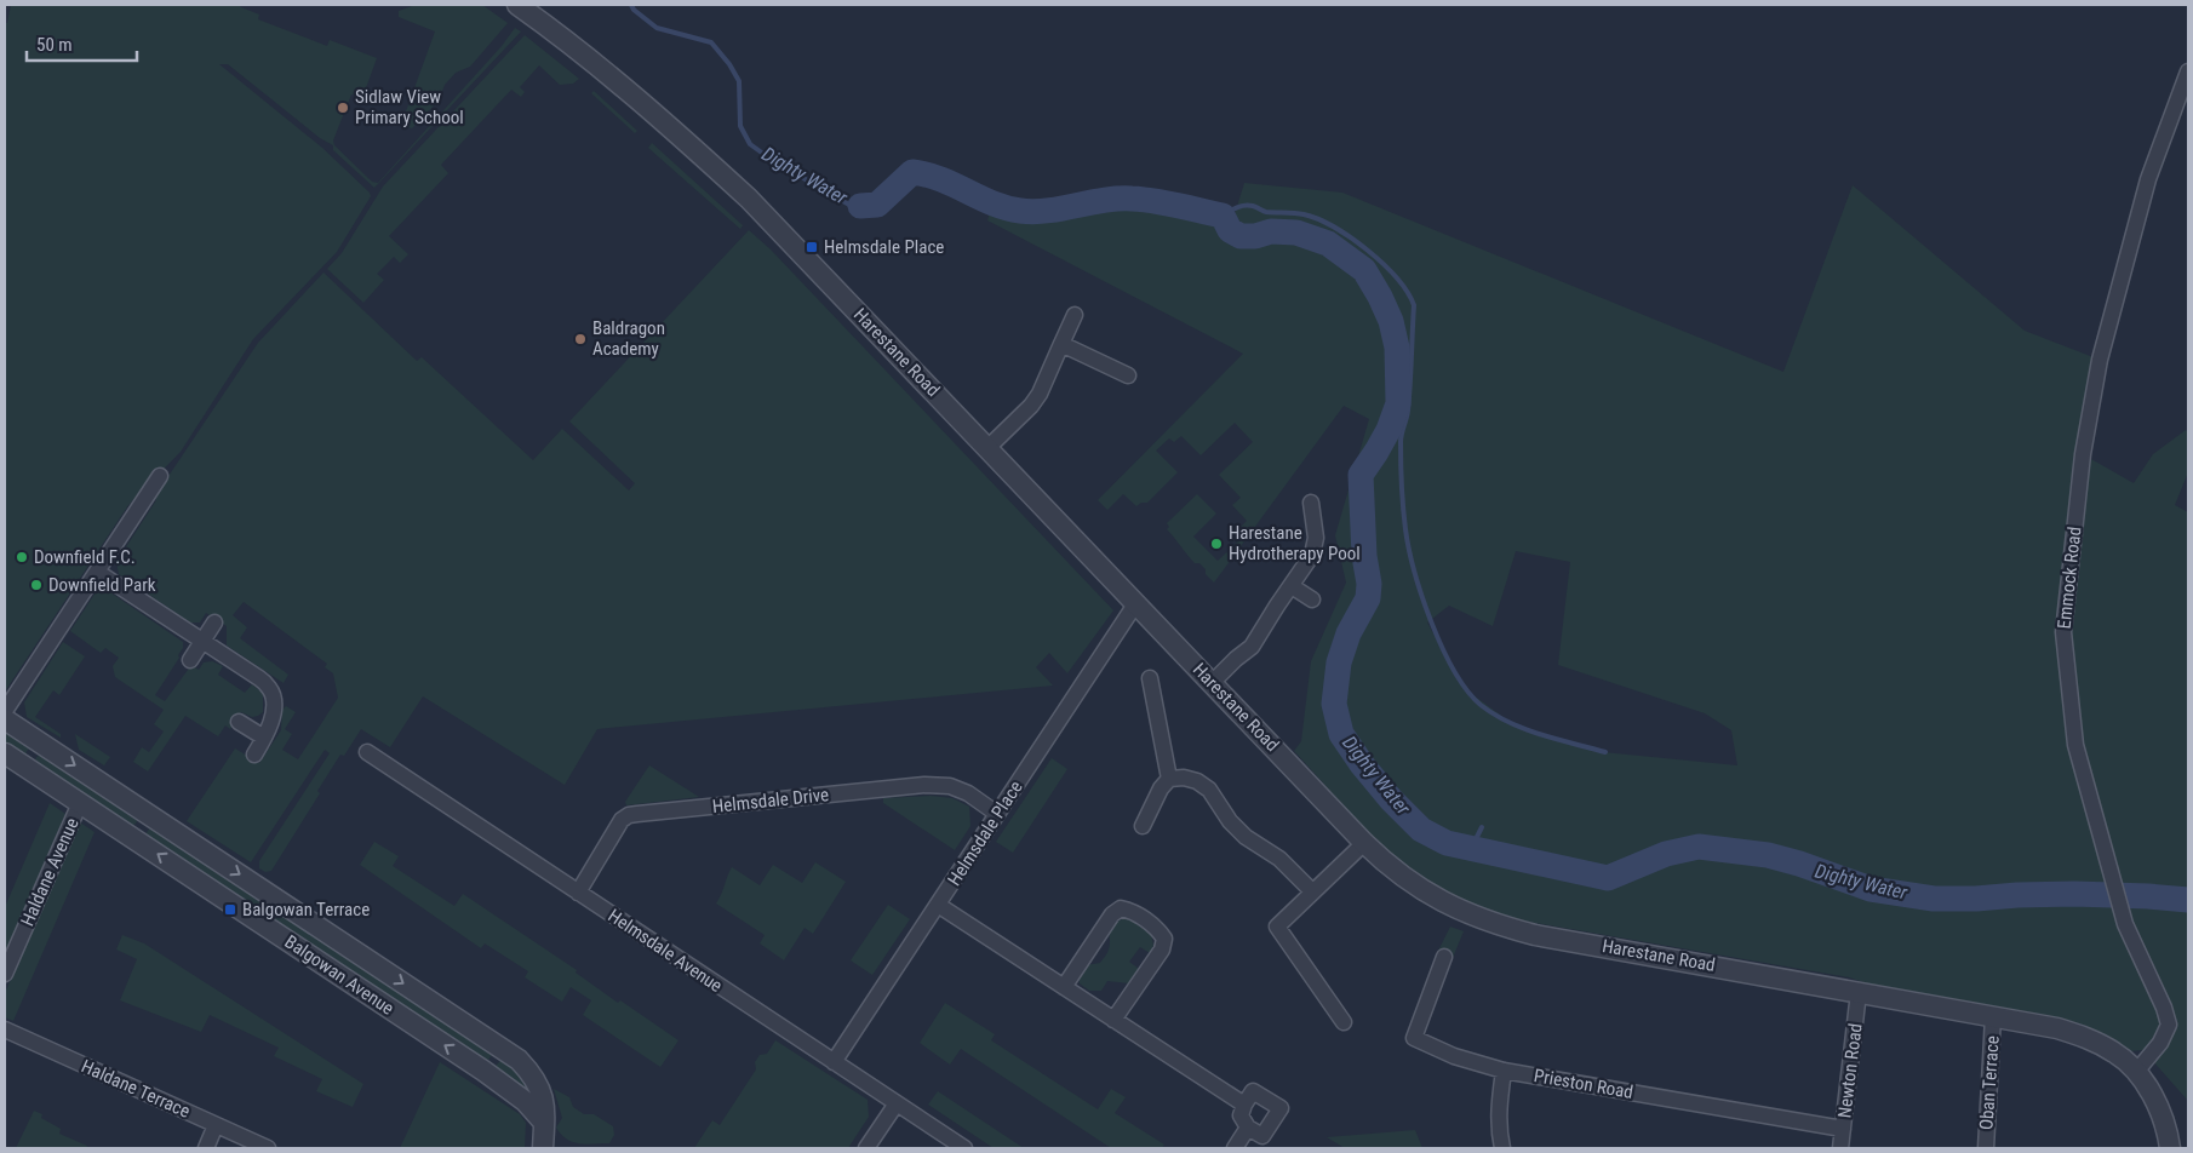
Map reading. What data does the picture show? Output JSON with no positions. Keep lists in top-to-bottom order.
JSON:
{
  "streets": {
    "street": [
      "Harestane Road",
      "Emmock Road",
      "Helmsdale Drive",
      "Helmsdale Place",
      "Haldane Avenue",
      "Helmsdale Avenue",
      "Balgowan Avenue",
      "Newton Road",
      "Oban Terrace",
      "Prieston Road",
      "Haldane Terrace"
    ]
  },
  "crossings": [
    ["Harestane Road", "Emmock Road"],
    ["Harestane Road", "Helmsdale Place"],
    ["Harestane Road", "Newton Road"],
    ["Harestane Road", "Oban Terrace"],
    ["Helmsdale Drive", "Helmsdale Place"],
    ["Helmsdale Drive", "Helmsdale Avenue"],
    ["Helmsdale Place", "Helmsdale Avenue"],
    ["Haldane Avenue", "Balgowan Avenue"],
    ["Newton Road", "Prieston Road"]
  ],
  "water": ["Dighty Water"],
  "places": {
    "other": [
      "Sidlaw View Primary School",
      "Baldragon Academy",
      "Harestane Hydrotherapy Pool",
      "Downfield F.C.",
      "Downfield Park"
    ],
    "transit": ["Helmsdale Place", "Balgowan Terrace"]
  },
  "scale_bar": "50 m"
}
